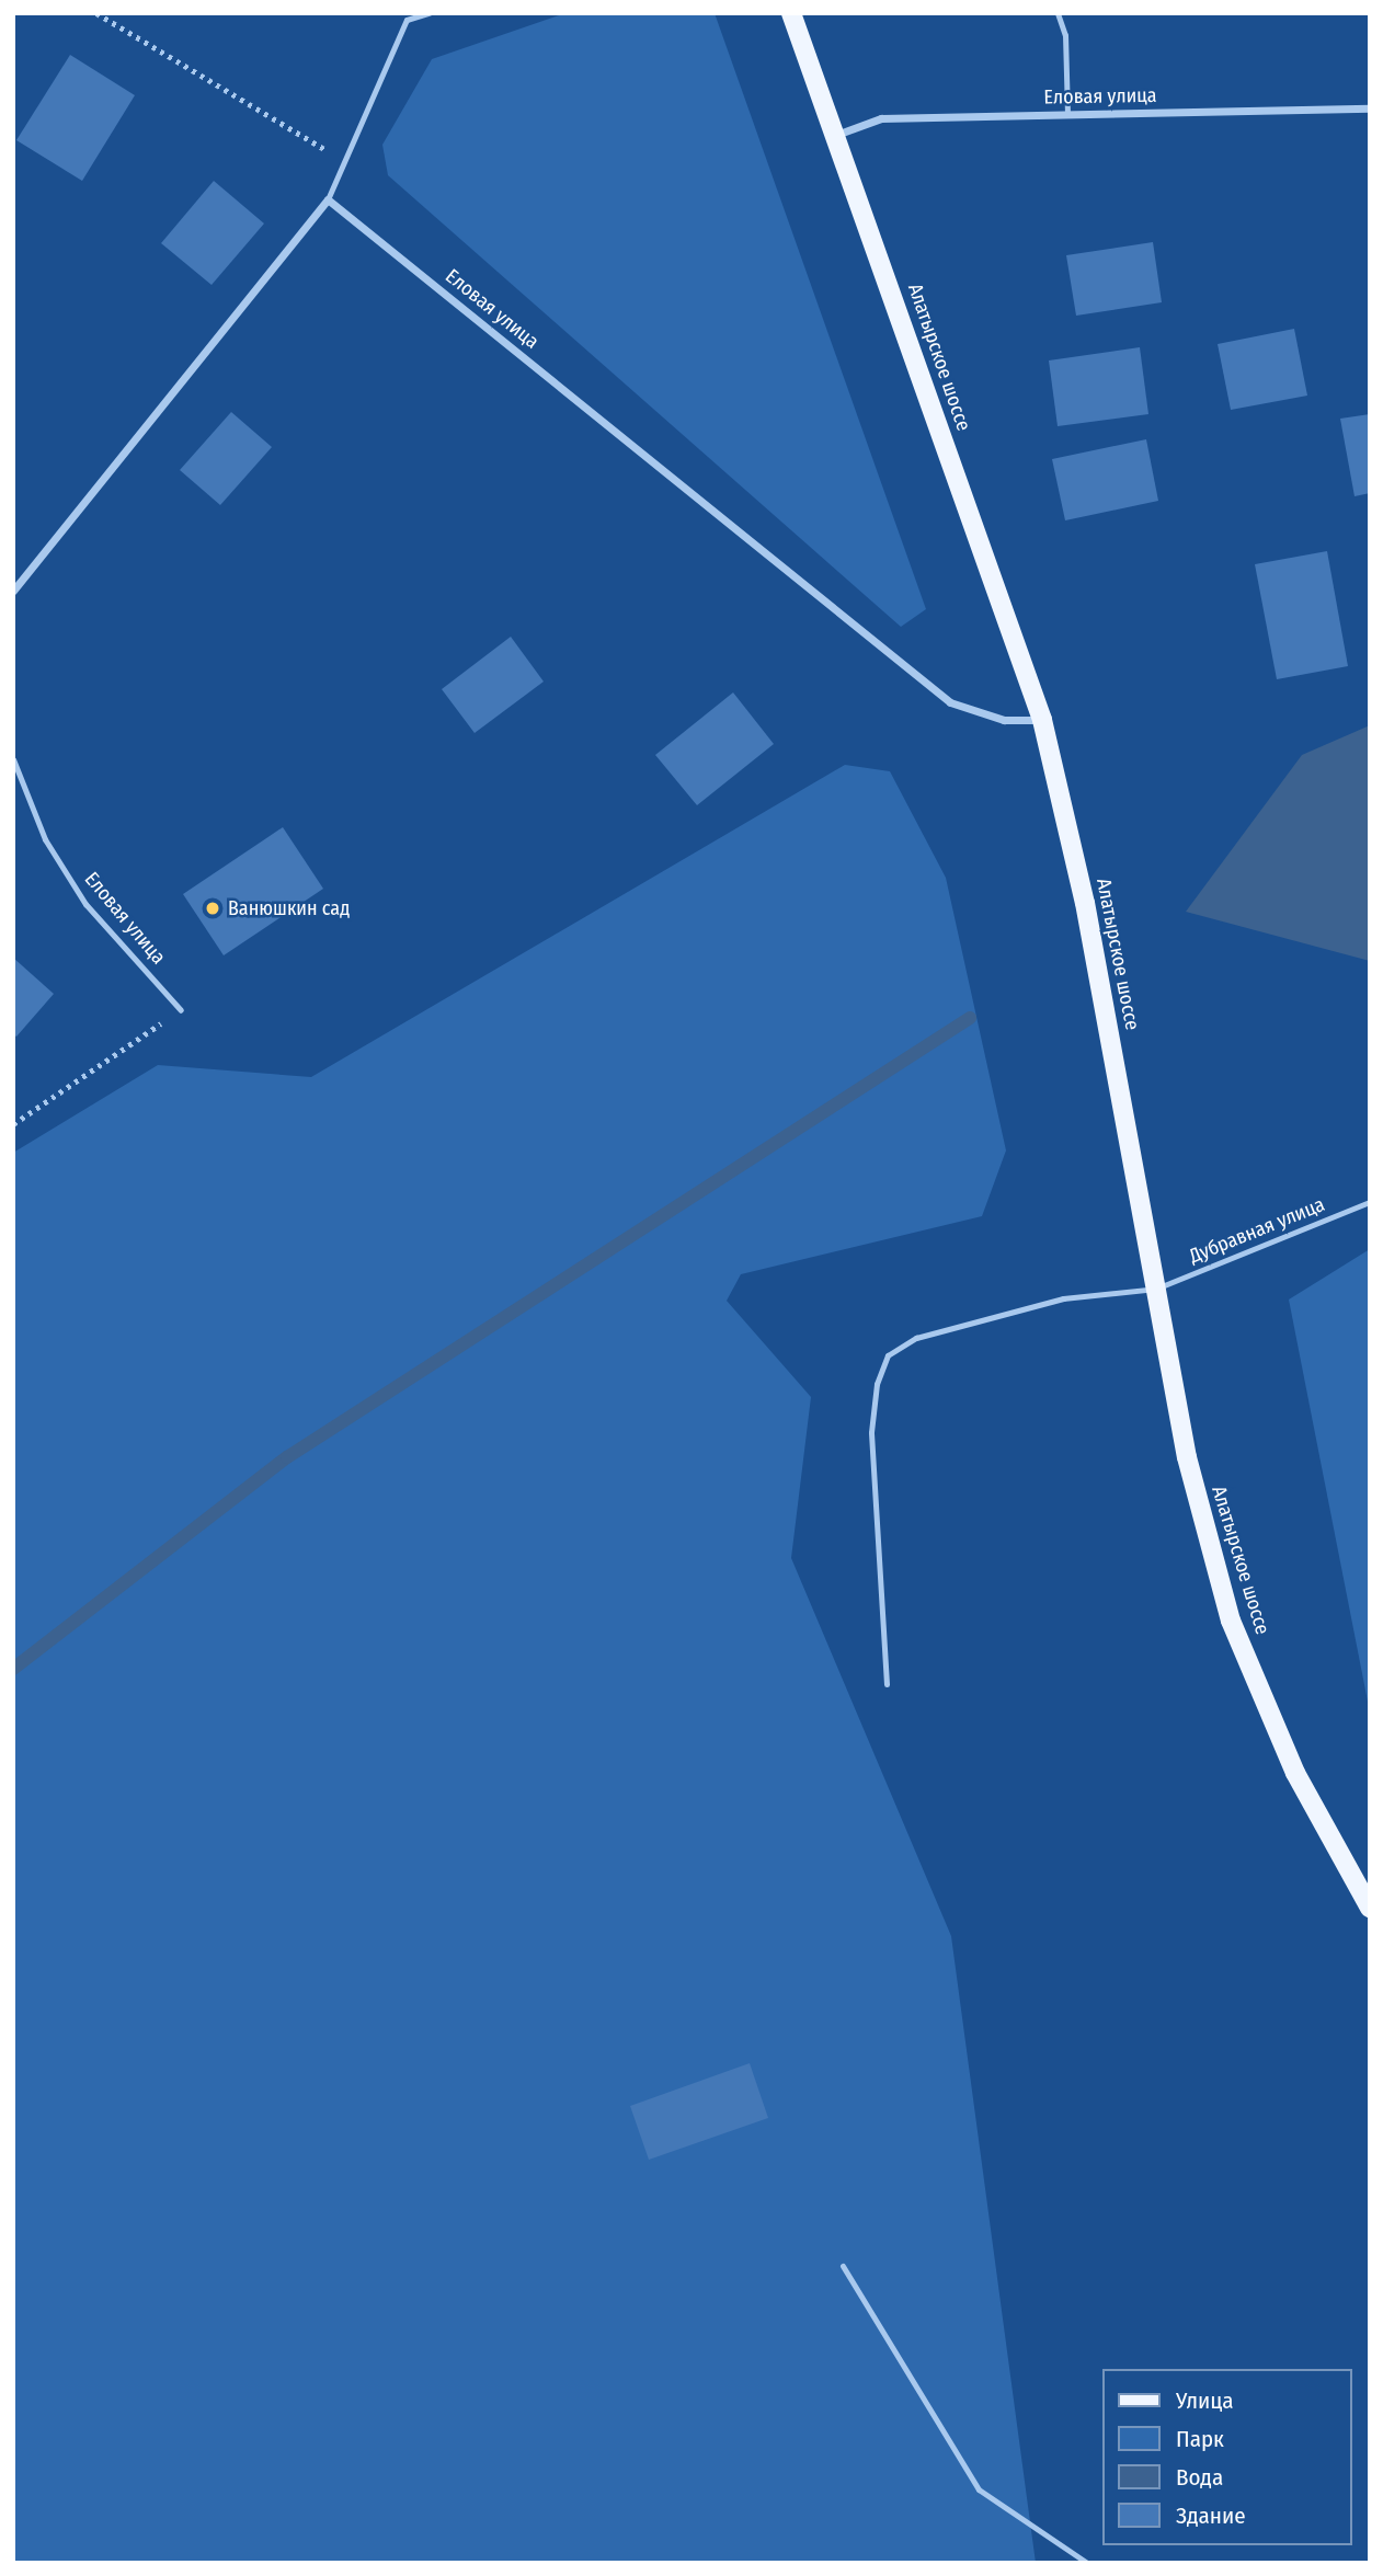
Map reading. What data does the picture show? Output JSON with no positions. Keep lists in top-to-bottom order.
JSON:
{
  "streets": {
    "main road": ["Алатырское шоссе"],
    "street": ["Еловая улица"],
    "lane": ["Дубравная улица"]
  },
  "crossings": [
    ["Еловая улица", "Алатырское шоссе"],
    ["Алатырское шоссе", "Дубравная улица"]
  ],
  "places": ["Ванюшкин сад"],
  "legend": [
    "Улица",
    "Парк",
    "Вода",
    "Здание"
  ]
}
